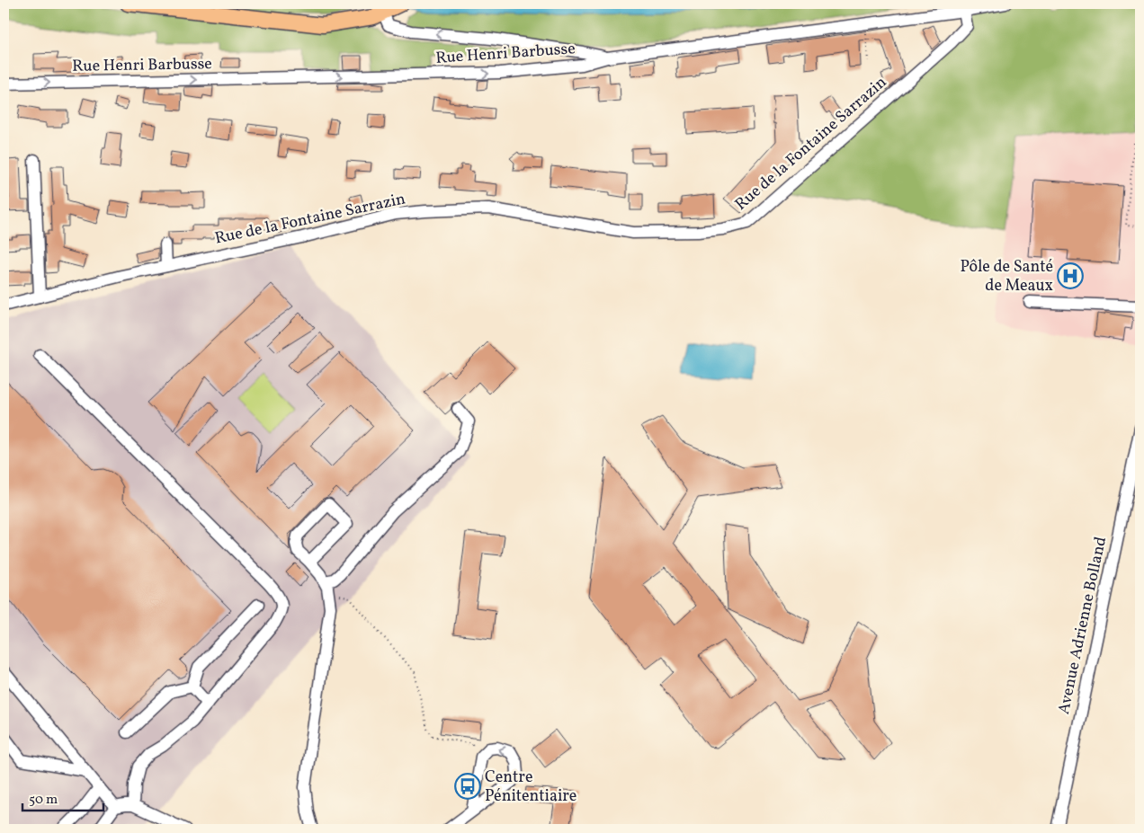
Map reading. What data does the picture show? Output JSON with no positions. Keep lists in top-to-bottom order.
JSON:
{
  "streets": {
    "street": ["Rue Henri Barbusse", "Rue de la Fontaine Sarrazin", "Avenue Adrienne Bolland"]
  },
  "crossings": [
    ["Rue Henri Barbusse", "Rue de la Fontaine Sarrazin"]
  ],
  "places": {
    "hospital": ["Pôle de Santé de Meaux"],
    "bus stop": ["Centre Pénitentiaire"]
  },
  "scale_bar": "50 m"
}
